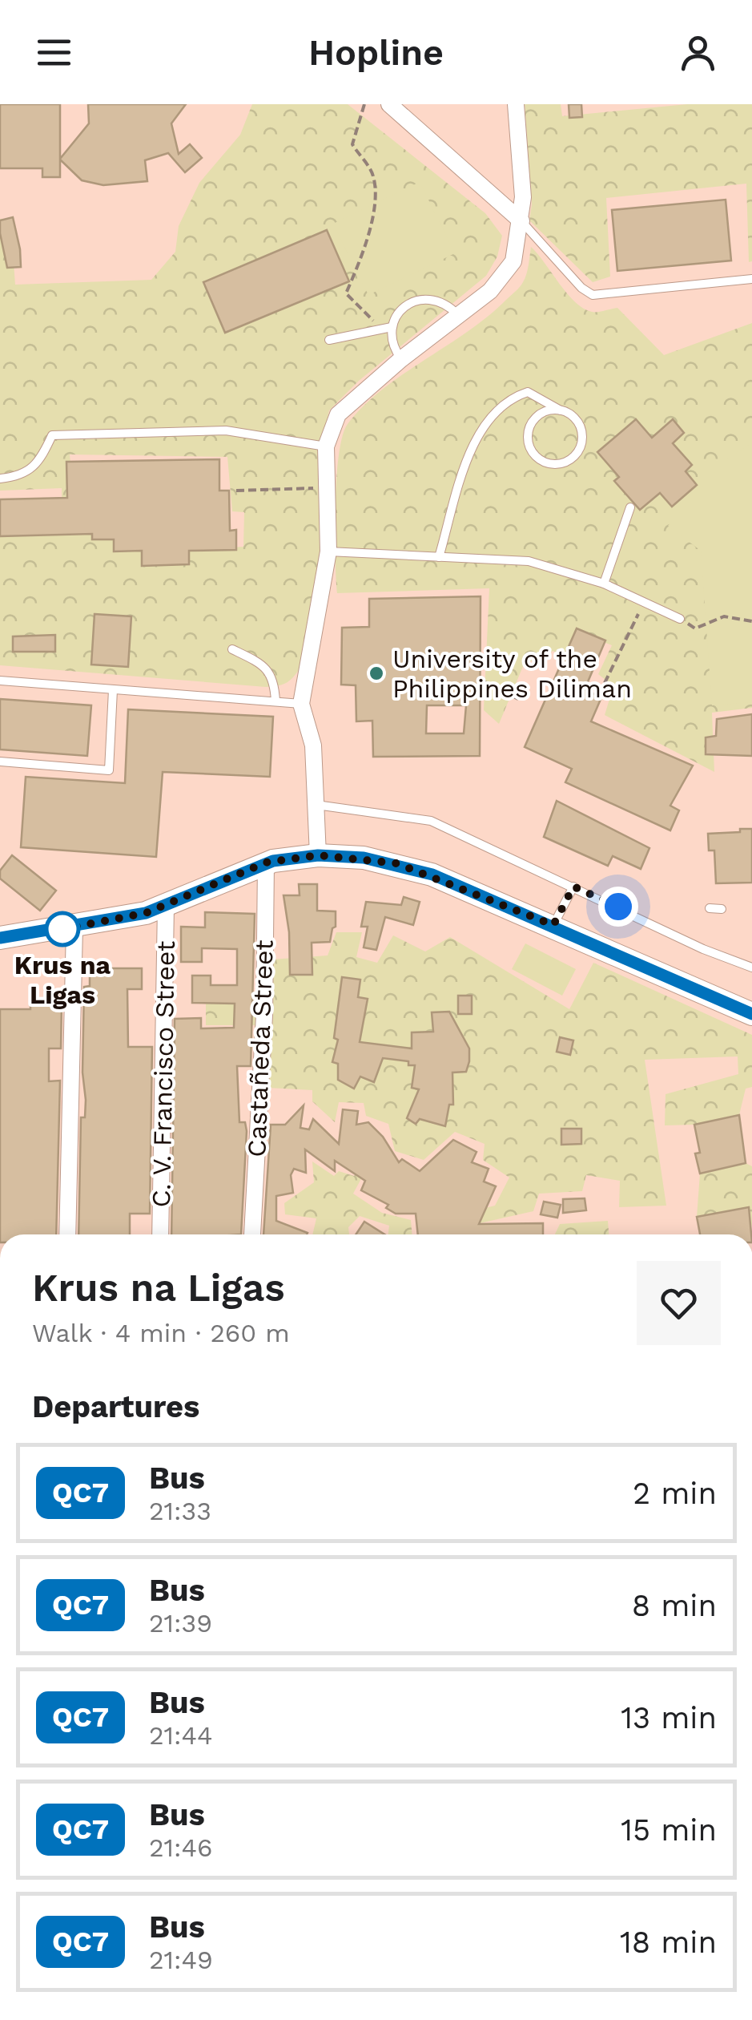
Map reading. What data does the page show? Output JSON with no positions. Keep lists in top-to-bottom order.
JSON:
{
  "streets": {
    "street": ["Castañeda Street", "C. V. Francisco Street"]
  },
  "places": ["University of the Philippines Diliman", "Krus na Ligas"],
  "lines": ["bus line QC7"],
  "page": {
    "header": "Hopline",
    "heading": [
      ["Krus na Ligas", "Walk · 4 min · 260 m"],
      "Departures"
    ],
    "list": [
      {
        "mark": "QC7",
        "name": "Bus",
        "note": "21:33",
        "value": "2 min"
      },
      {
        "mark": "QC7",
        "name": "Bus",
        "note": "21:39",
        "value": "8 min"
      },
      {
        "mark": "QC7",
        "name": "Bus",
        "note": "21:44",
        "value": "13 min"
      },
      {
        "mark": "QC7",
        "name": "Bus",
        "note": "21:46",
        "value": "15 min"
      },
      {
        "mark": "QC7",
        "name": "Bus",
        "note": "21:49",
        "value": "18 min"
      }
    ]
  }
}
